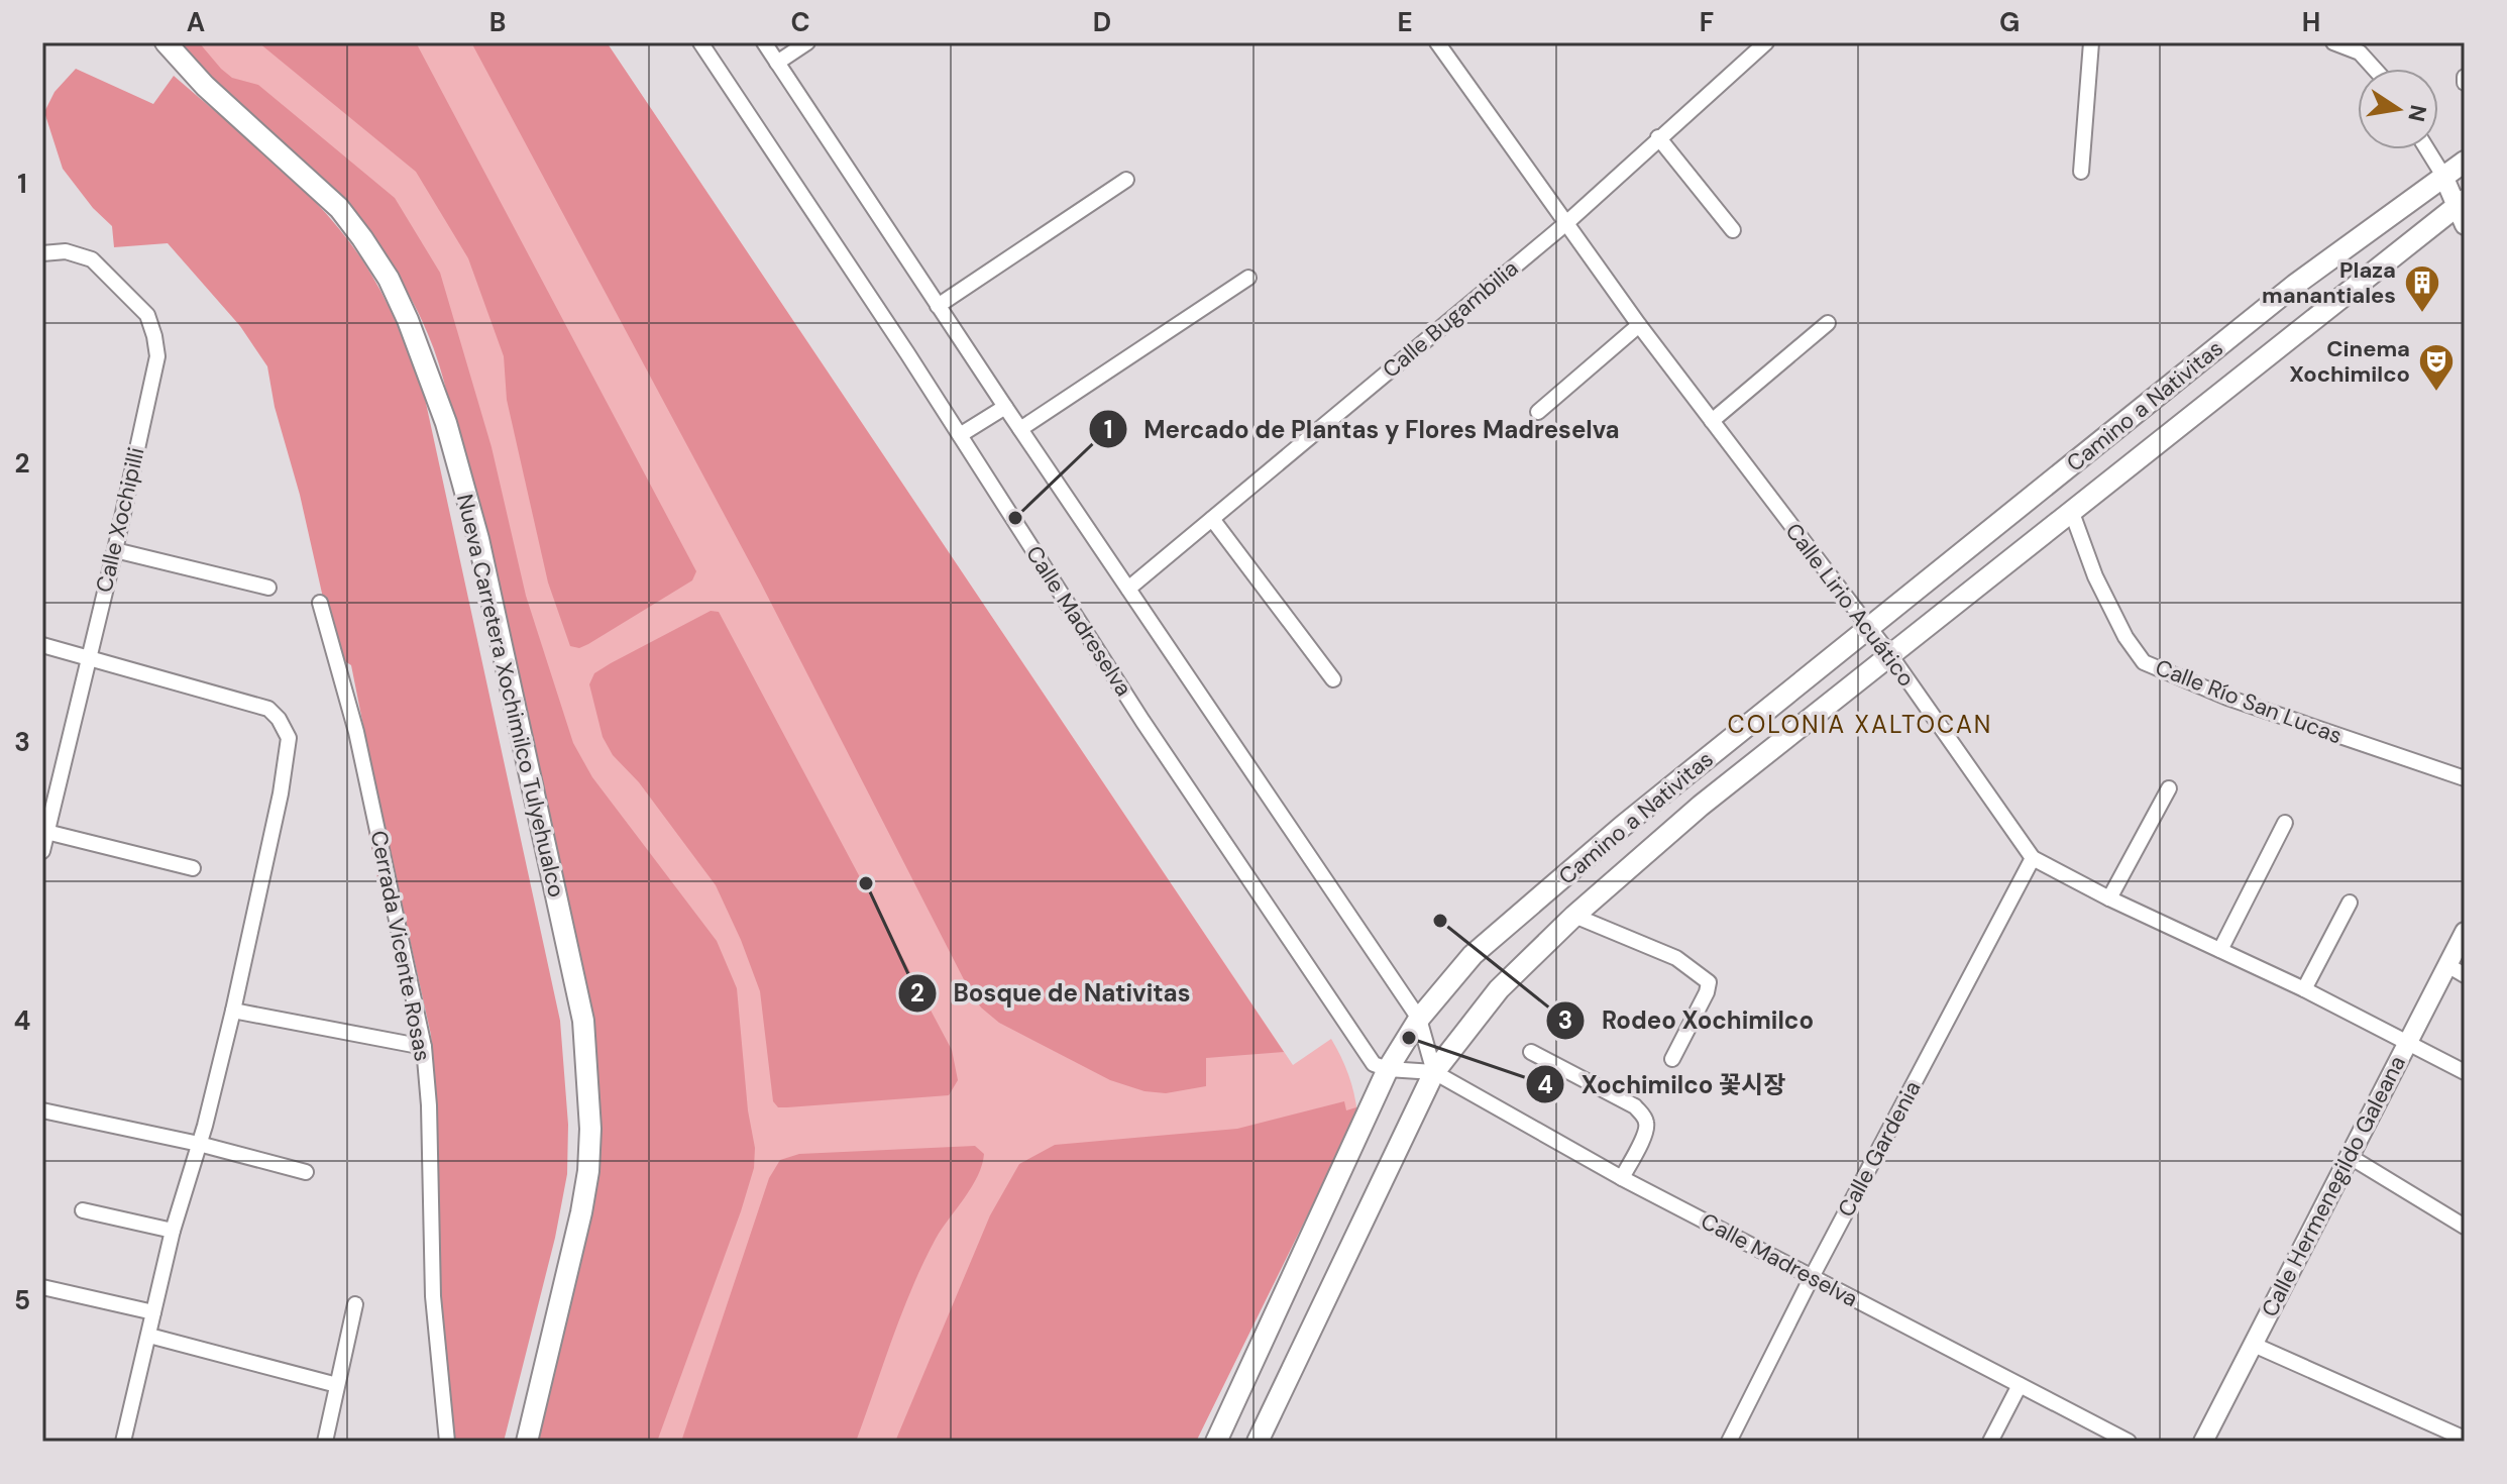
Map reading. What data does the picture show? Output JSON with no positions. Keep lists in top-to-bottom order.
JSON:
{
  "streets": {
    "main road": ["Camino a Nativitas", "Nueva Carretera Xochimilco Tulyehualco"],
    "street": [
      "Calle Bugambilia",
      "Calle Xochipilli",
      "Calle Lirio Acuático",
      "Calle Madreselva",
      "Calle Río San Lucas",
      "Cerrada Vicente Rosas",
      "Calle Gardenia",
      "Calle Hermenegildo Galeana"
    ]
  },
  "crossings": [
    ["Calle Bugambilia", "Calle Lirio Acuático"],
    ["Camino a Nativitas", "Calle Lirio Acuático"],
    ["Camino a Nativitas", "Calle Madreselva"],
    ["Camino a Nativitas", "Calle Río San Lucas"],
    ["Calle Lirio Acuático", "Calle Gardenia"],
    ["Calle Lirio Acuático", "Calle Hermenegildo Galeana"],
    ["Calle Madreselva", "Calle Gardenia"]
  ],
  "districts": ["COLONIA XALTOCAN"],
  "places": {
    "building": ["Plaza manantiales"],
    "theatre": ["Cinema Xochimilco"],
    "other": [
      "Mercado de Plantas y Flores Madreselva",
      "Bosque de Nativitas",
      "Rodeo Xochimilco",
      "Xochimilco 꽃시장"
    ]
  },
  "north": "right",
  "grid": {
    "columns": [
      "A",
      "B",
      "C",
      "D",
      "E",
      "F",
      "G",
      "H"
    ],
    "rows": [
      "1",
      "2",
      "3",
      "4",
      "5"
    ]
  }
}
